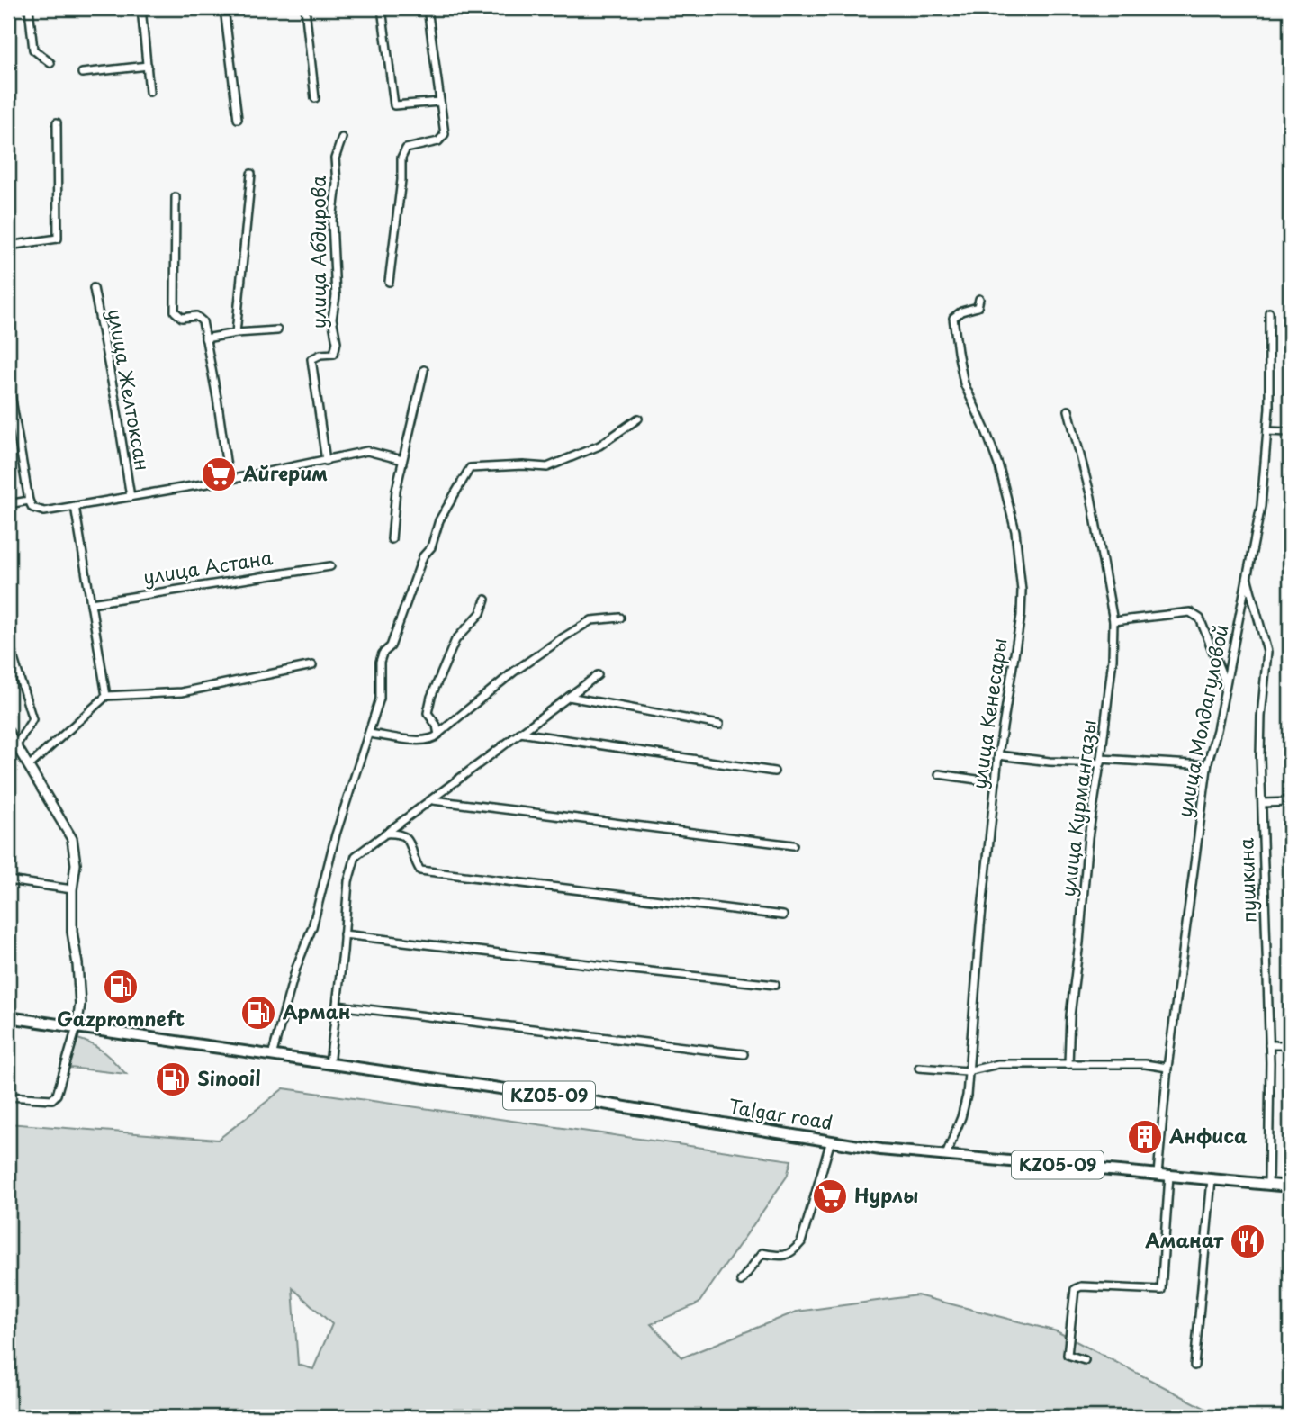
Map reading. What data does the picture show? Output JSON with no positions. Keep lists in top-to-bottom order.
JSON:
{
  "streets": {
    "main road": ["KZ05-09", "Talgar road"],
    "street": [
      "улица Абдирова",
      "улица Желтоксан",
      "улица Астана",
      "улица Кенесары",
      "улица Молдагуловой",
      "улица Курмангазы",
      "пушкина"
    ]
  },
  "crossings": [
    ["улица Кенесары", "Talgar road"],
    ["улица Молдагуловой", "пушкина"],
    ["улица Молдагуловой", "Talgar road"],
    ["пушкина", "Talgar road"]
  ],
  "places": {
    "supermarket": ["Айгерим", "Нурлы"],
    "fuel station": ["Gazpromneft", "Арман", "Sinooil"],
    "building": ["Анфиса"],
    "restaurant": ["Аманат"]
  }
}
